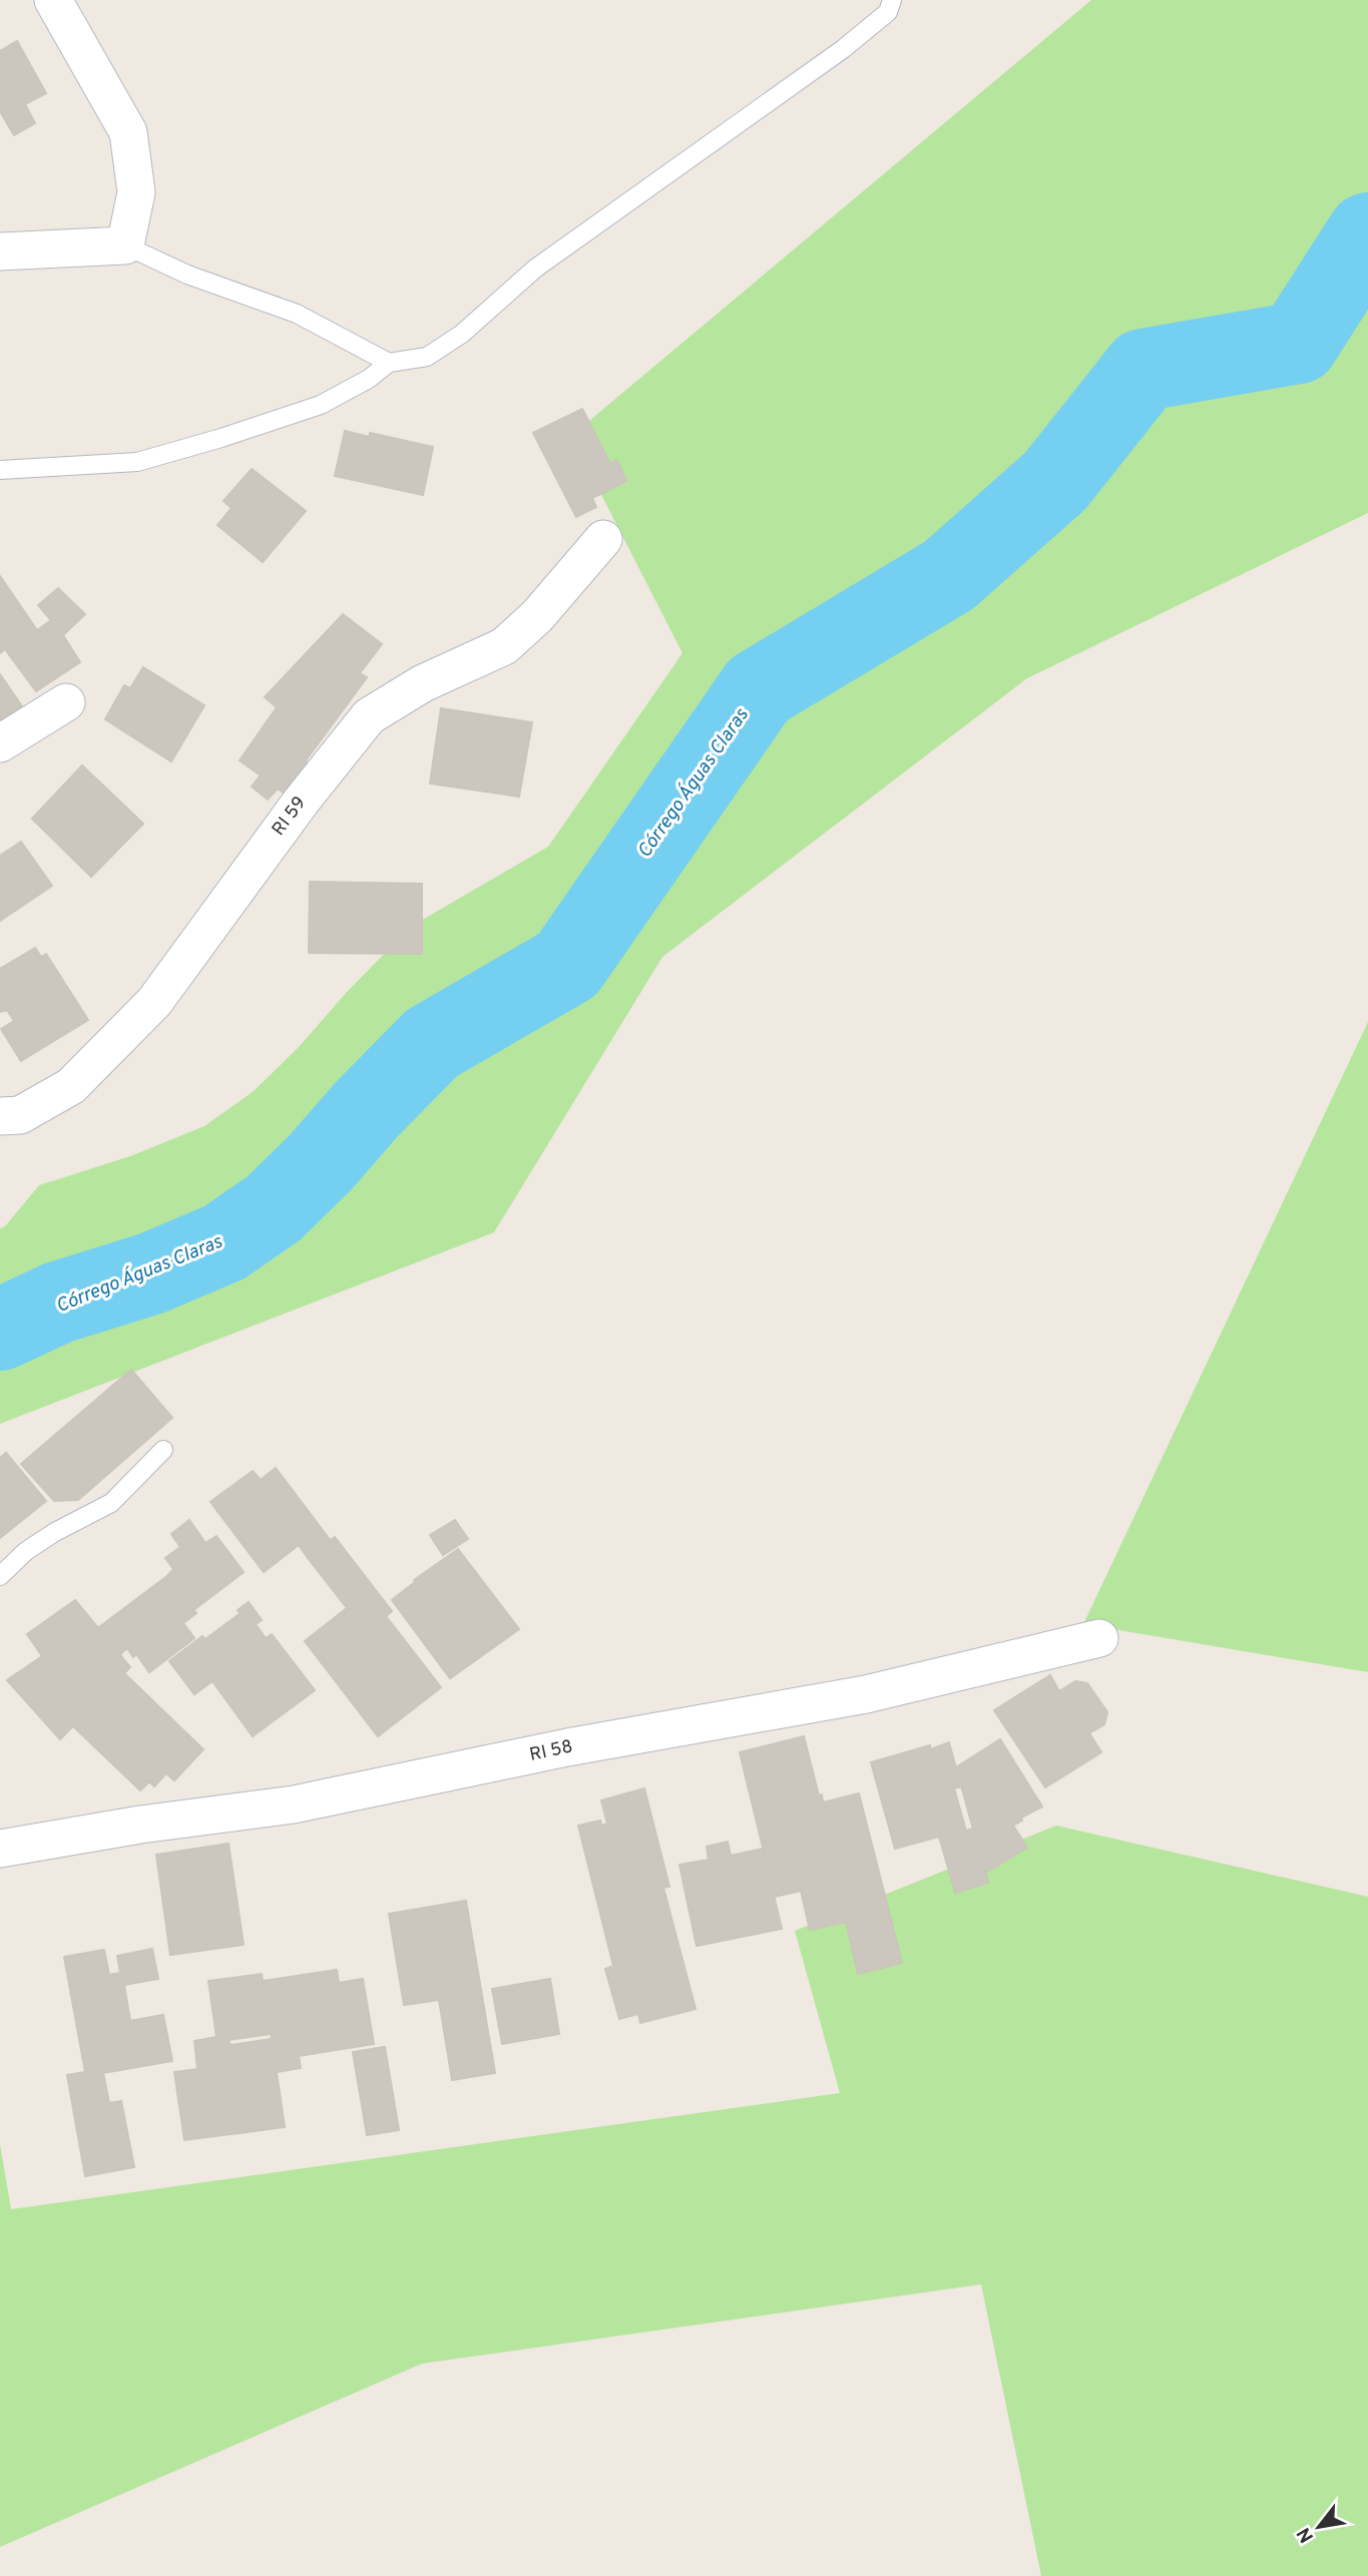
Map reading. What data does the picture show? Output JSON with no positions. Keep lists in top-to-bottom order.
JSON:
{
  "streets": {
    "street": ["RI 59", "RI 58"]
  },
  "water": ["Córrego Águas Claras"],
  "north": "bottom left"
}
